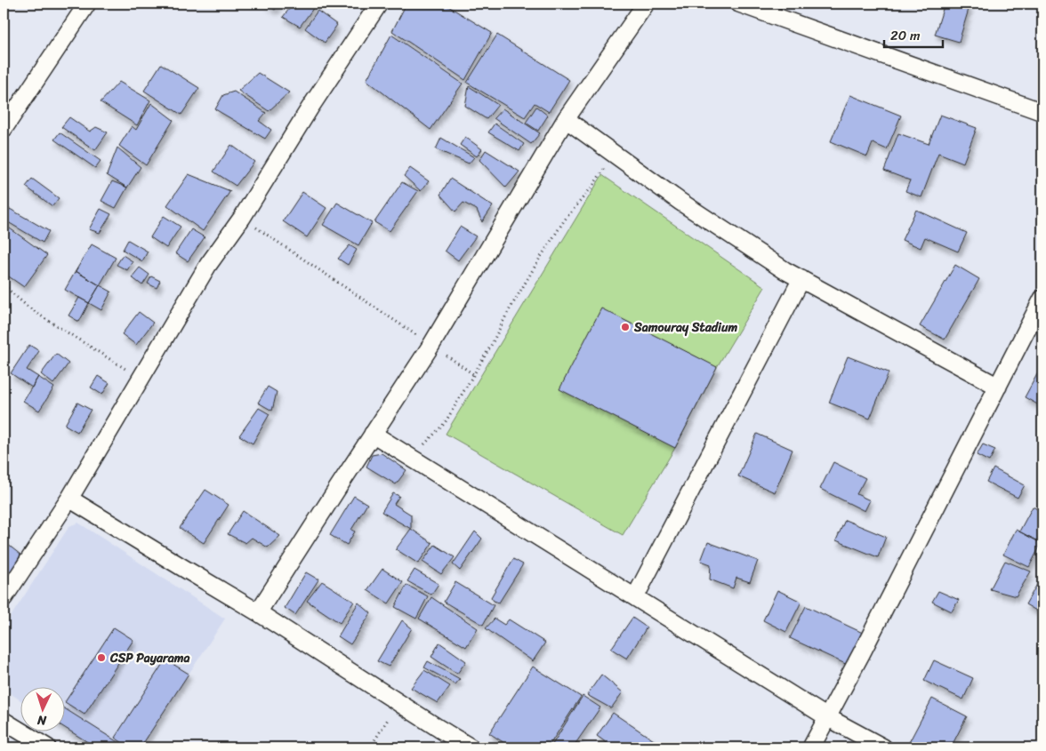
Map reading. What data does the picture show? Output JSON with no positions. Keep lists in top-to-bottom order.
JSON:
{
  "places": ["Samouray Stadium", "CSP Payarama"],
  "scale_bar": "20 m",
  "north": "bottom"
}
